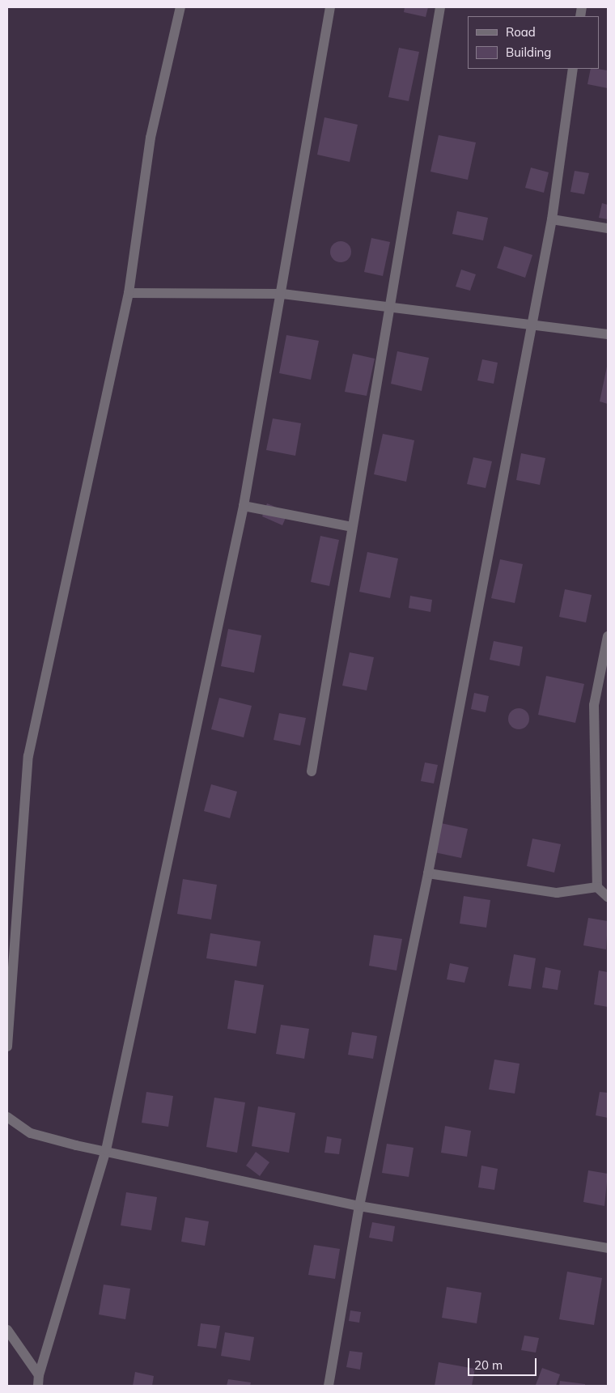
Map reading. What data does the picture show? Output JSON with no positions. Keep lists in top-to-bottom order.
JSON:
{
  "legend": ["Road", "Building"],
  "scale_bar": "20 m"
}
